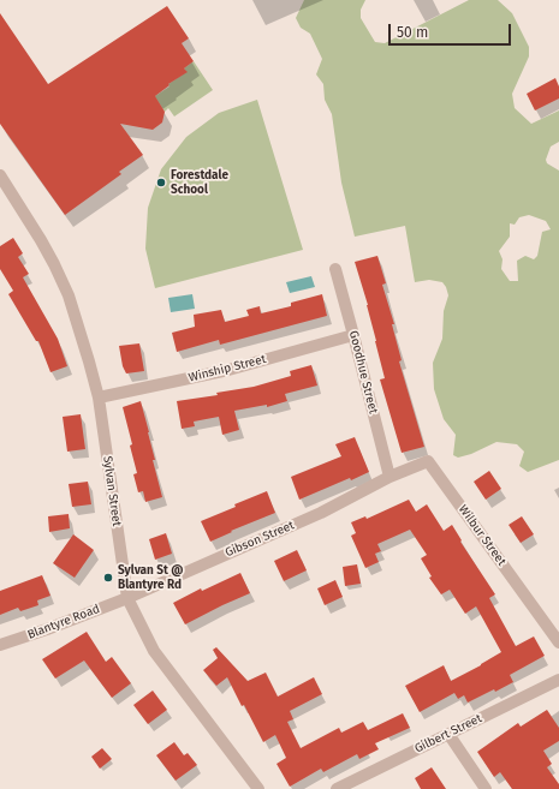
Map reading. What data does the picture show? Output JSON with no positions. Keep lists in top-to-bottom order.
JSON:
{
  "streets": {
    "street": [
      "Winship Street",
      "Goodhue Street",
      "Sylvan Street",
      "Wilbur Street",
      "Gibson Street",
      "Blantyre Road",
      "Gilbert Street"
    ]
  },
  "crossings": [
    ["Winship Street", "Goodhue Street"],
    ["Winship Street", "Sylvan Street"],
    ["Goodhue Street", "Wilbur Street"],
    ["Goodhue Street", "Gibson Street"],
    ["Sylvan Street", "Gibson Street"],
    ["Sylvan Street", "Blantyre Road"],
    ["Wilbur Street", "Gibson Street"],
    ["Gibson Street", "Blantyre Road"]
  ],
  "places": ["Forestdale School", "Sylvan St @ Blantyre Rd"],
  "scale_bar": "50 m"
}
